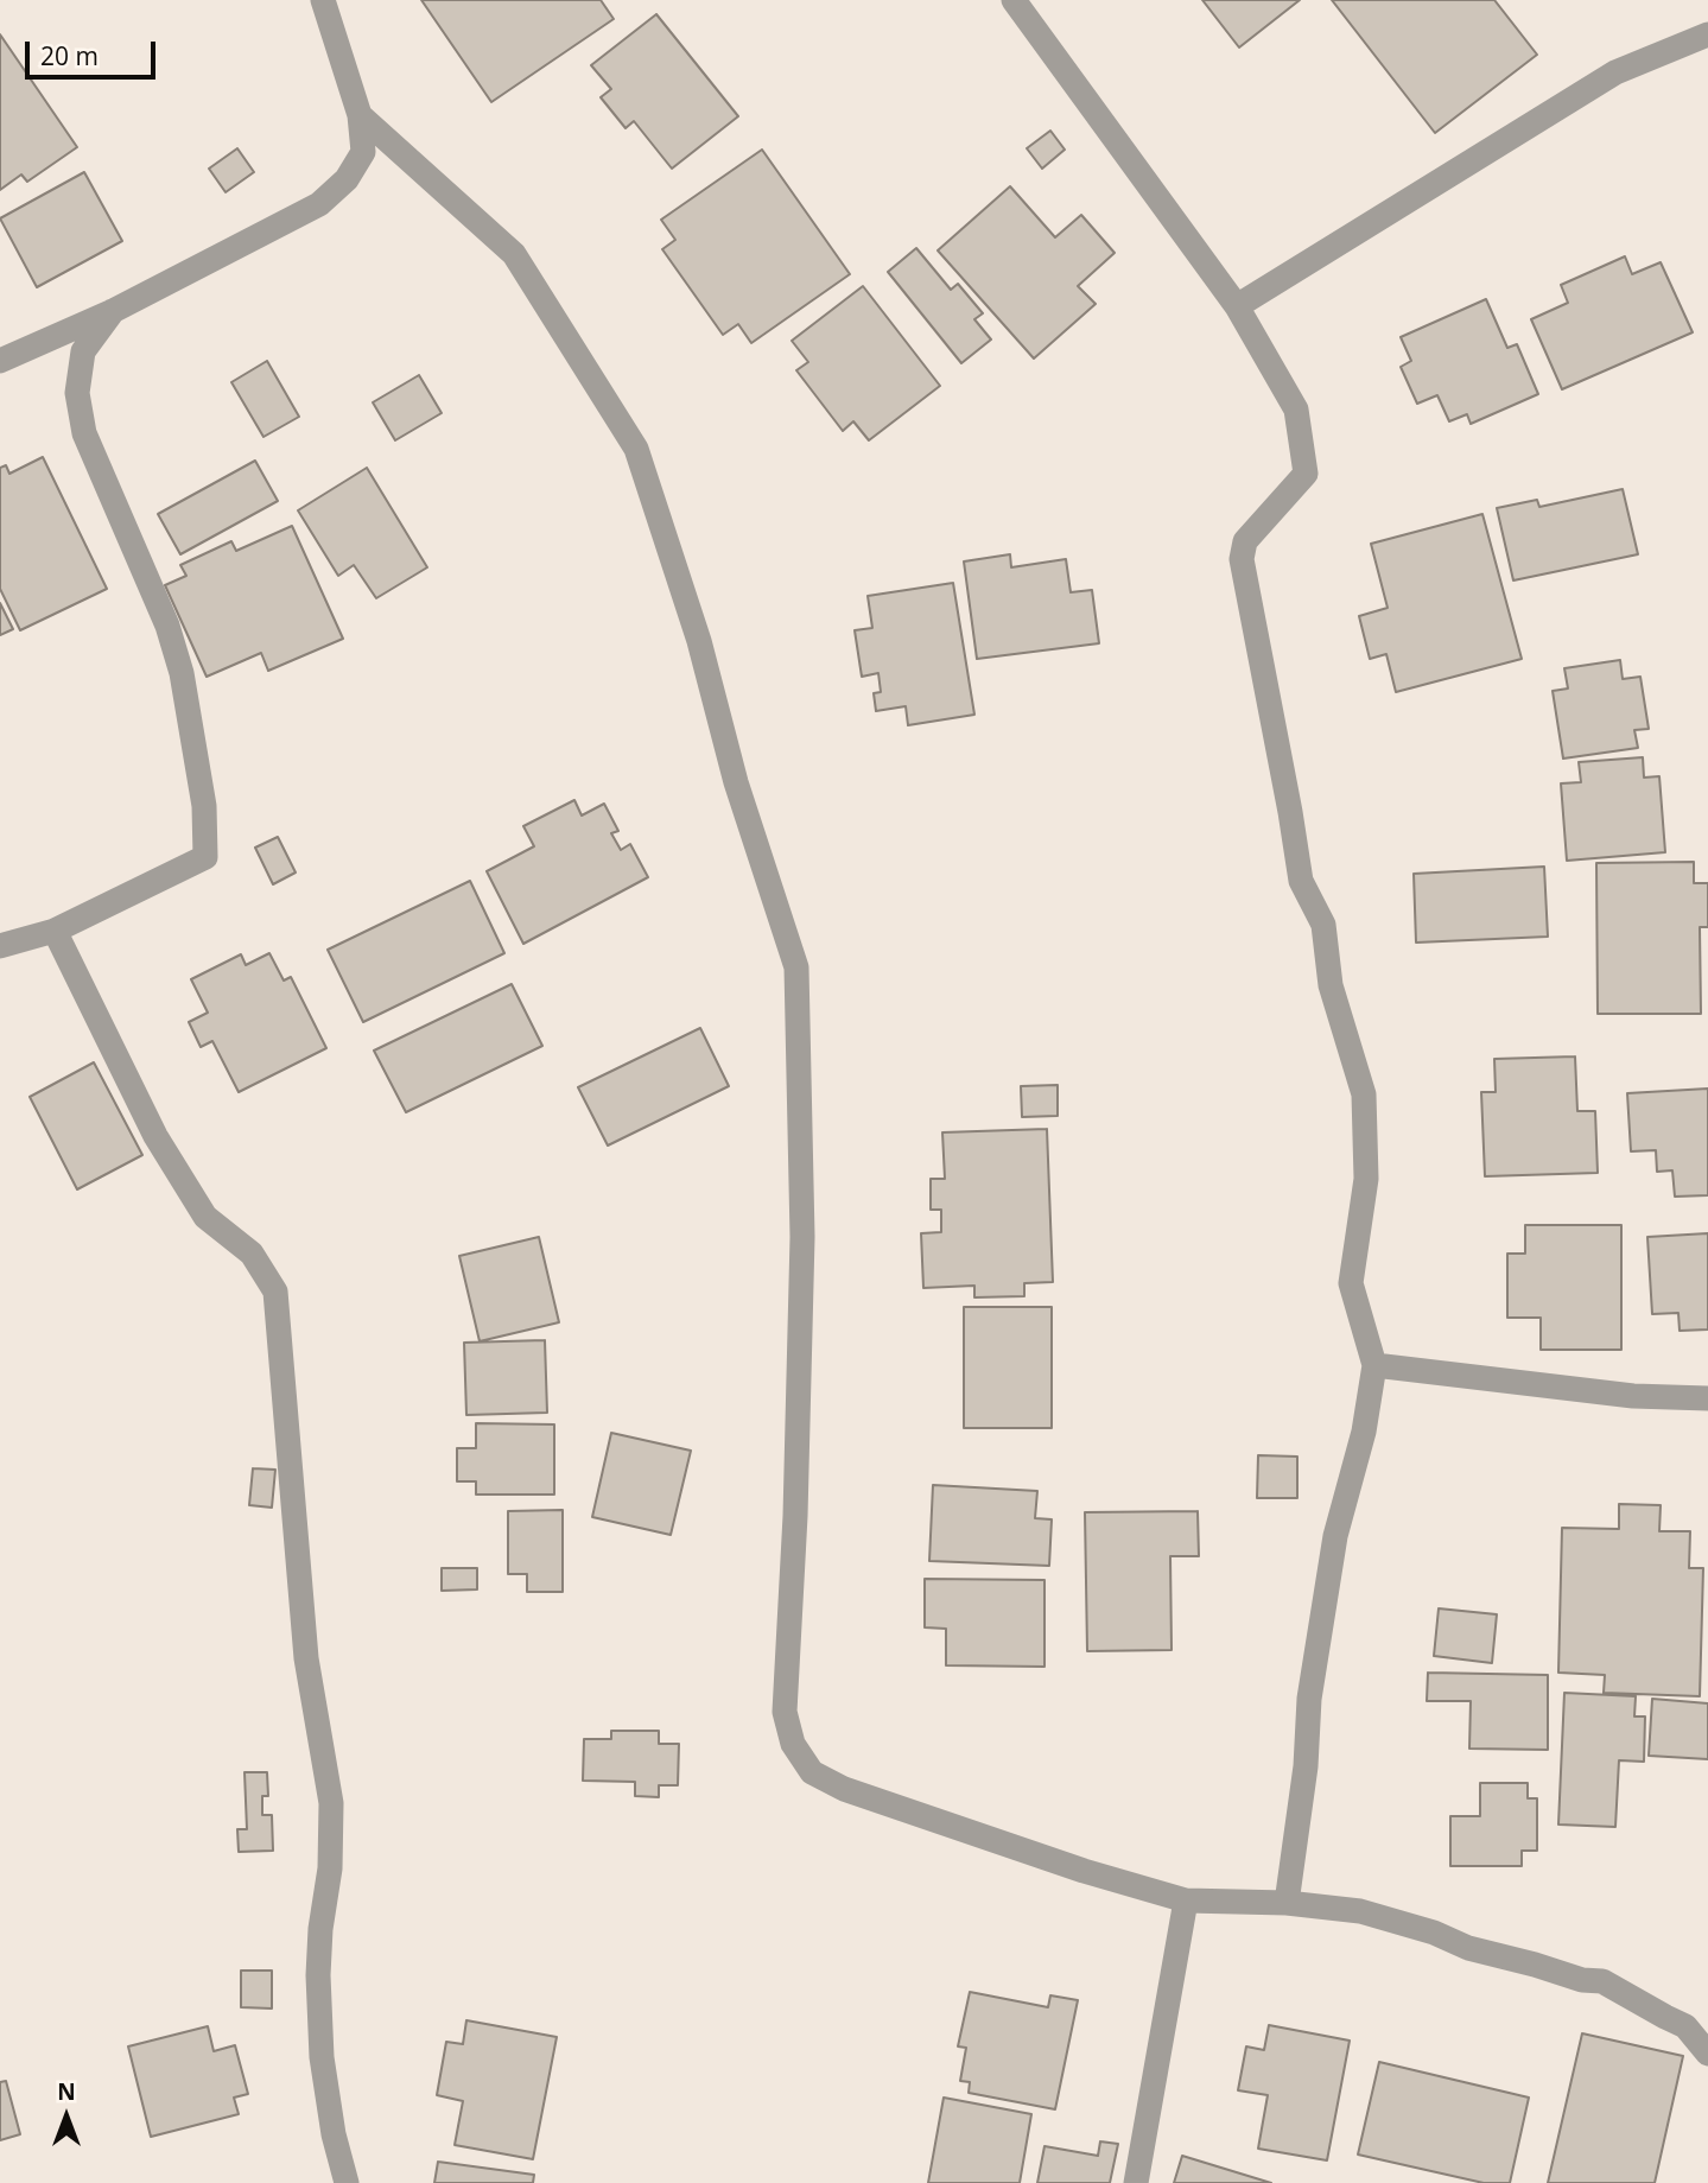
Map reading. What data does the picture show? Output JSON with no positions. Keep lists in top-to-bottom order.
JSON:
{
  "scale_bar": "20 m",
  "north": "top"
}
